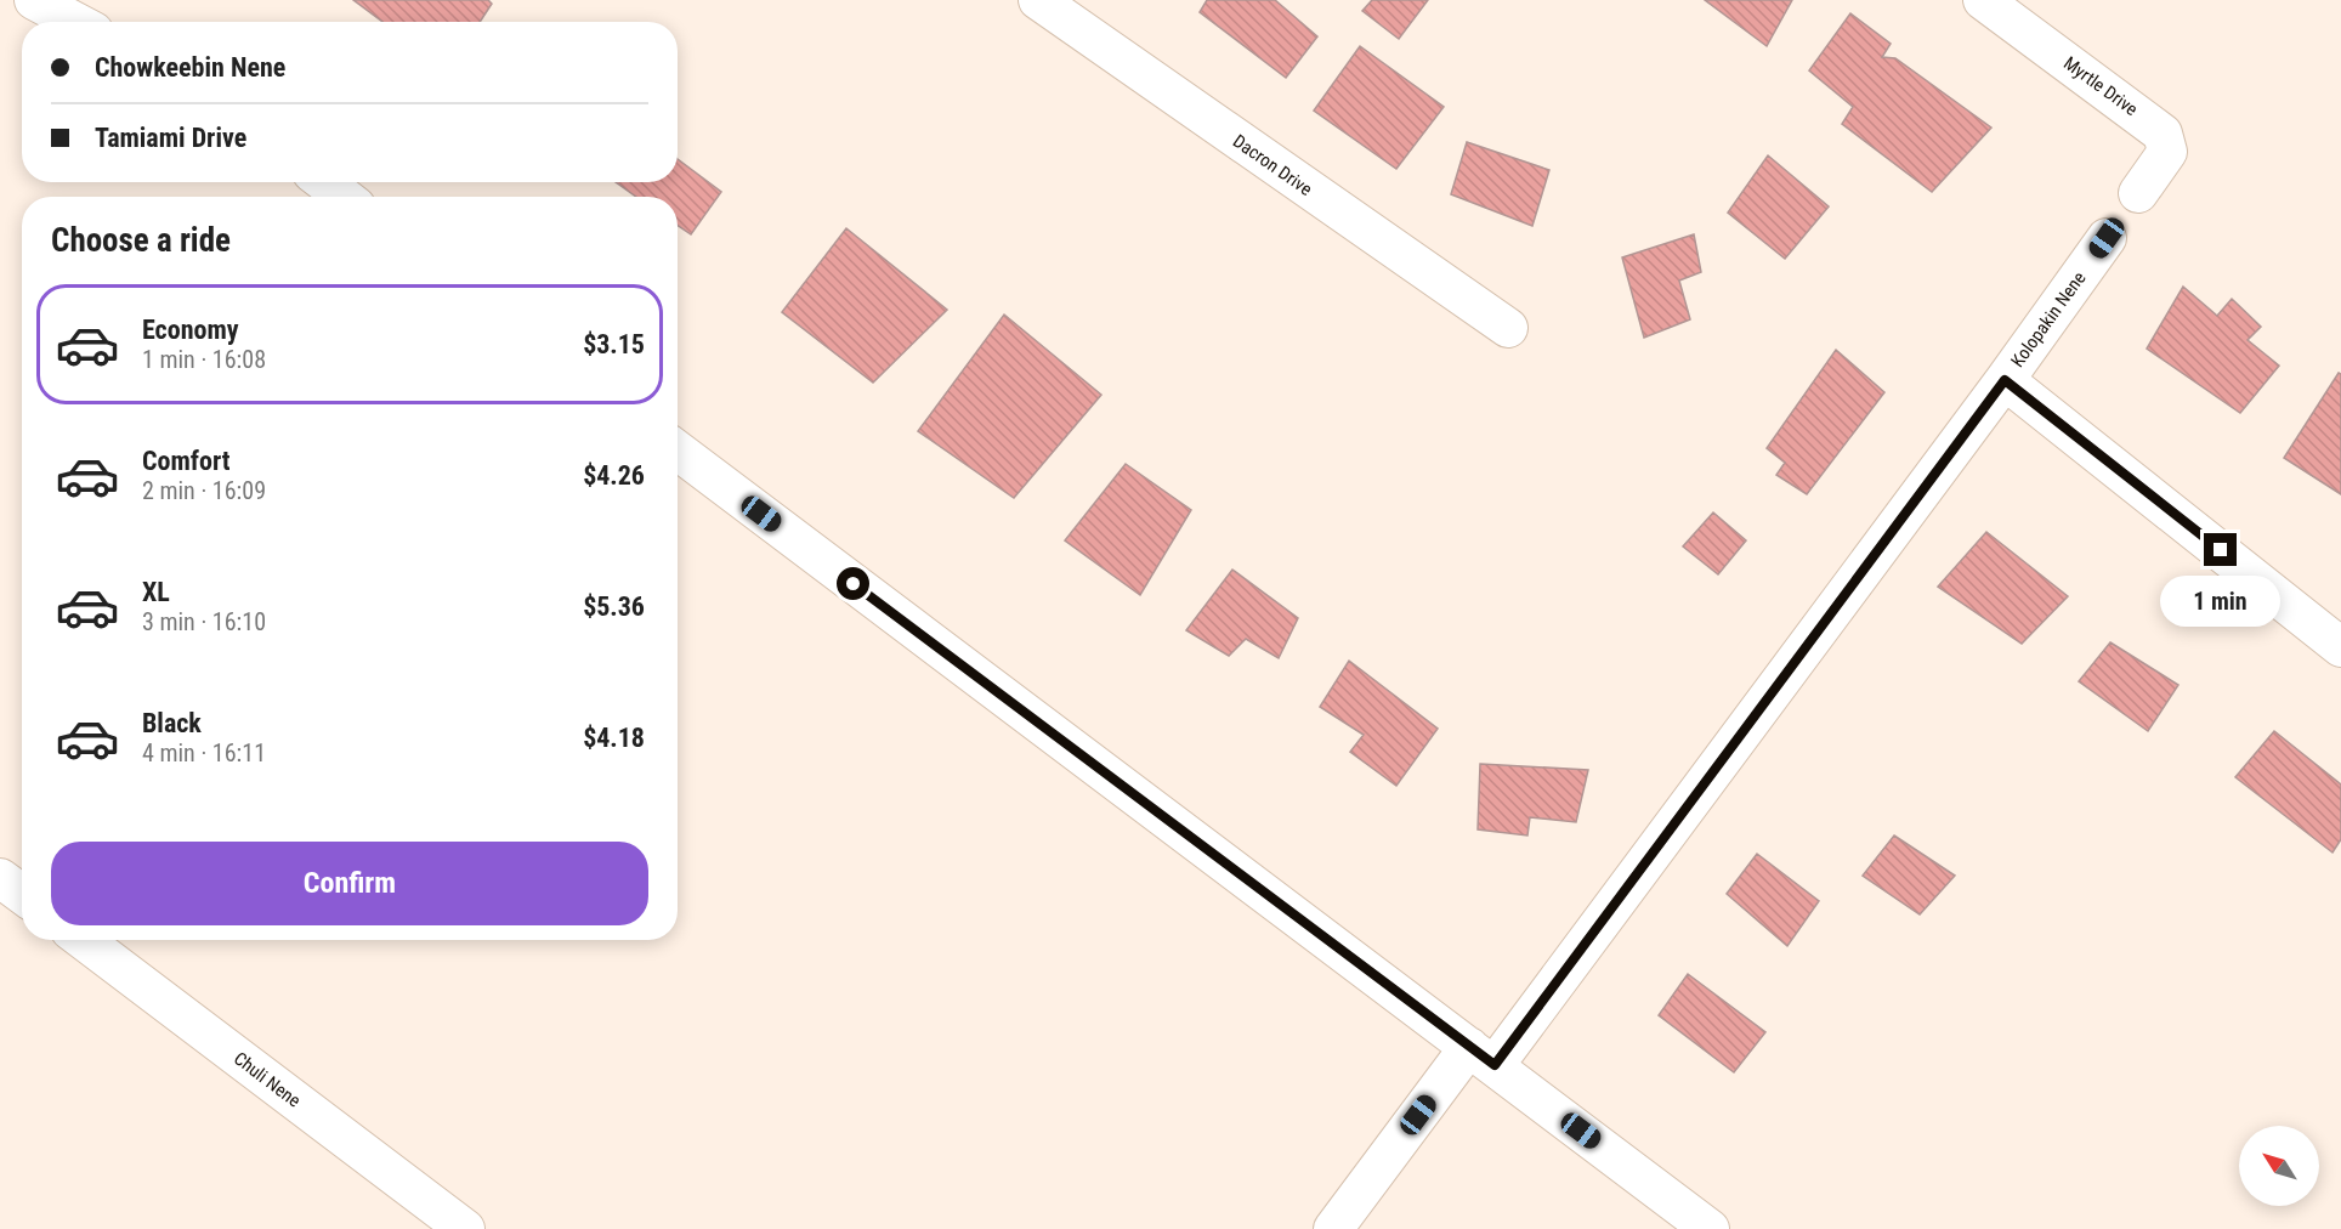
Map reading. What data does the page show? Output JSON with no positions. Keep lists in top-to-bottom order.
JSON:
{
  "streets": {
    "street": [
      "Myrtle Drive",
      "Dacron Drive",
      "Kolopakin Nene",
      "Chuli Nene"
    ]
  },
  "north": "top left",
  "page": {
    "banner": ["Chowkeebin Nene", "Tamiami Drive"],
    "heading": "Choose a ride",
    "list": [
      {
        "name": "Economy",
        "note": "1 min · 16:08",
        "value": "$3.15"
      },
      {
        "name": "Comfort",
        "note": "2 min · 16:09",
        "value": "$4.26"
      },
      {
        "name": "XL",
        "note": "3 min · 16:10",
        "value": "$5.36"
      },
      {
        "name": "Black",
        "note": "4 min · 16:11",
        "value": "$4.18"
      }
    ],
    "bubble": "1 min",
    "buttons": "Confirm"
  }
}
